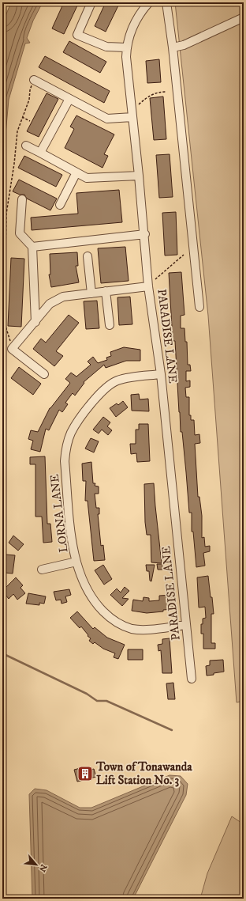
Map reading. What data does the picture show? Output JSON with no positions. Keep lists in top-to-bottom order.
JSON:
{
  "streets": {
    "street": ["PARADISE LANE", "LORNA LANE"]
  },
  "crossings": [
    ["PARADISE LANE", "LORNA LANE"]
  ],
  "places": {
    "building": ["Town of Tonawanda Lift Station No. 3"]
  },
  "north": "bottom right"
}
